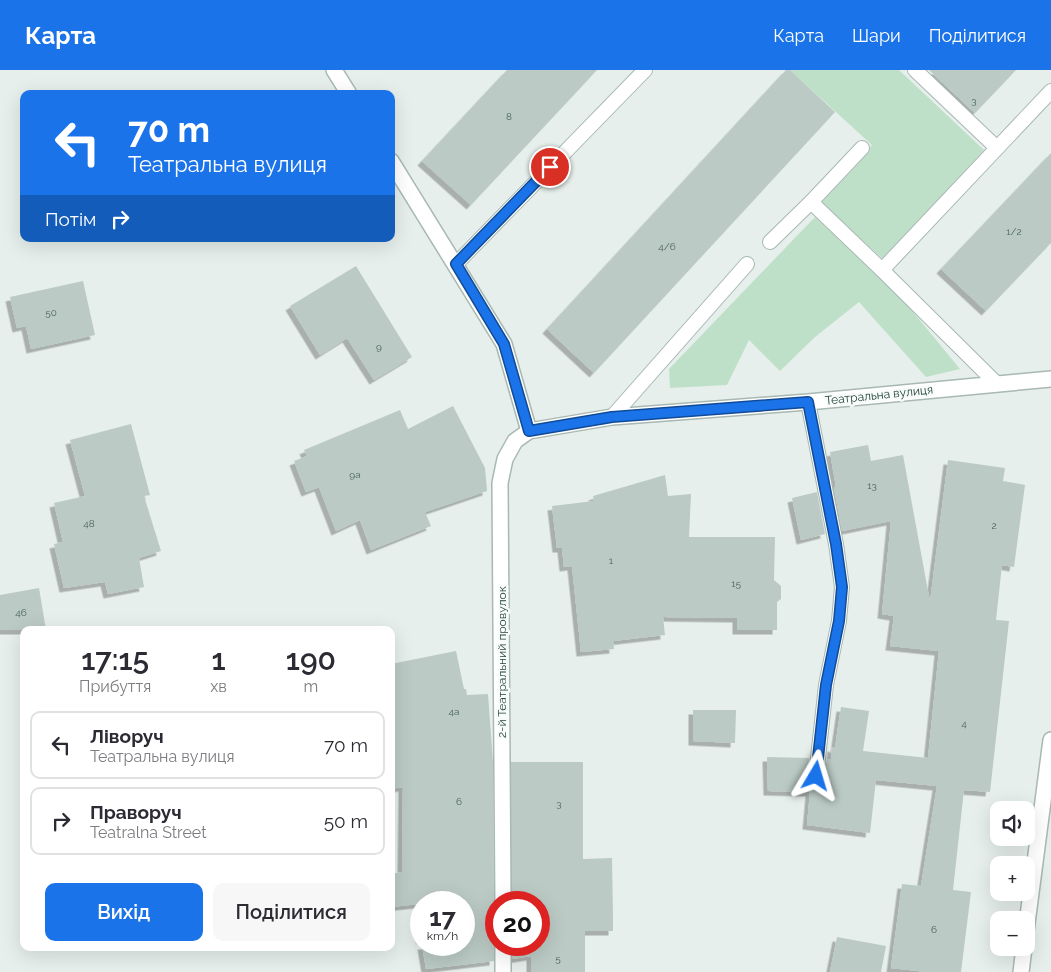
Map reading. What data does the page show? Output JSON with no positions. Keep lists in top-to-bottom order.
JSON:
{
  "streets": {
    "street": ["Театральна вулиця", "2-й Театральний провулок"]
  },
  "crossings": [
    ["Театральна вулиця", "2-й Театральний провулок"]
  ],
  "house_numbers": [
    "3",
    "8",
    "1/2",
    "4/6",
    "50",
    "9",
    "9а",
    "13",
    "48",
    "2",
    "1",
    "15",
    "46",
    "4а",
    "4",
    "6",
    "3",
    "6",
    "5"
  ],
  "page": {
    "header": "Карта",
    "nav": ["Карта", "Шари", "Поділитися"],
    "turn": ["70 m", "Театральна вулиця"],
    "then": "Потім",
    "eta": [
      "17:15",
      "Прибуття",
      "1",
      "хв",
      "190",
      "m"
    ],
    "list": [
      {
        "name": "Ліворуч",
        "note": "Театральна вулиця",
        "value": "70 m"
      },
      {
        "name": "Праворуч",
        "note": "Teatralna Street",
        "value": "50 m"
      }
    ],
    "map_buttons": ["+", "−"],
    "buttons": ["Вихід", "Поділитися"],
    "speed": "17 km/h",
    "limit": "20"
  }
}
